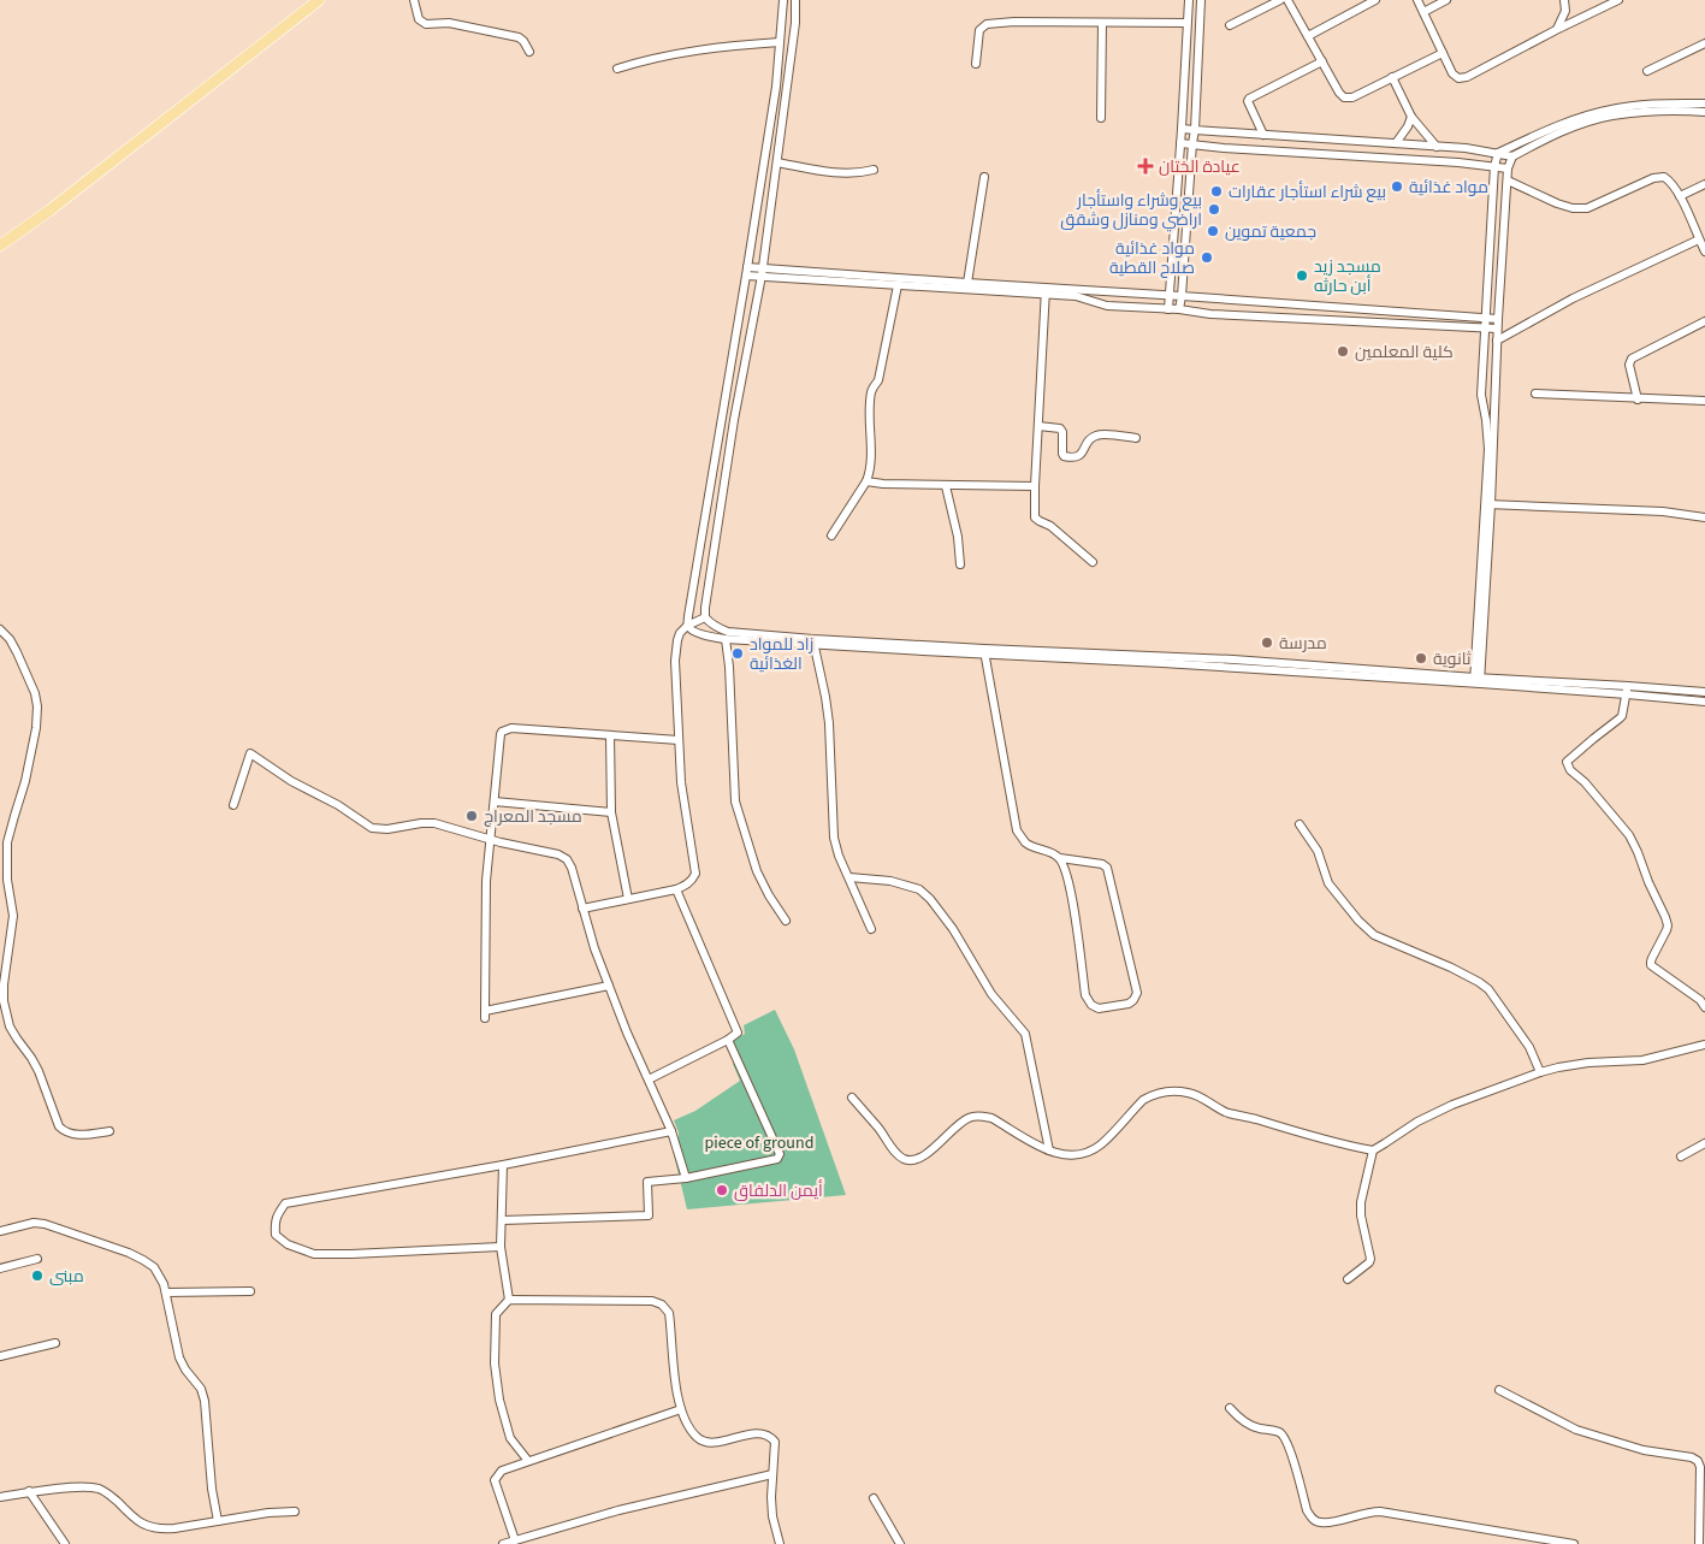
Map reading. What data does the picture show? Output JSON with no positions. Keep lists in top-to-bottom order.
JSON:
{
  "parks": ["piece of ground"],
  "places": {
    "health": ["عيادة الختان"],
    "other": [
      "مواد غذائية",
      "بيع شراء استأجار عقارات",
      "بيع وشراء واستأجار اراضي ومنازل وشقق",
      "جمعية تموين",
      "مواد غذائية صلاح القطية",
      "مسجد زيد أبن حارثه",
      "كلية المعلمين",
      "مدرسة",
      "زاد للمواد الغذائية",
      "ثانوية",
      "مسجد المعراج",
      "أيمن الدلفاق",
      "مبنى"
    ]
  }
}
